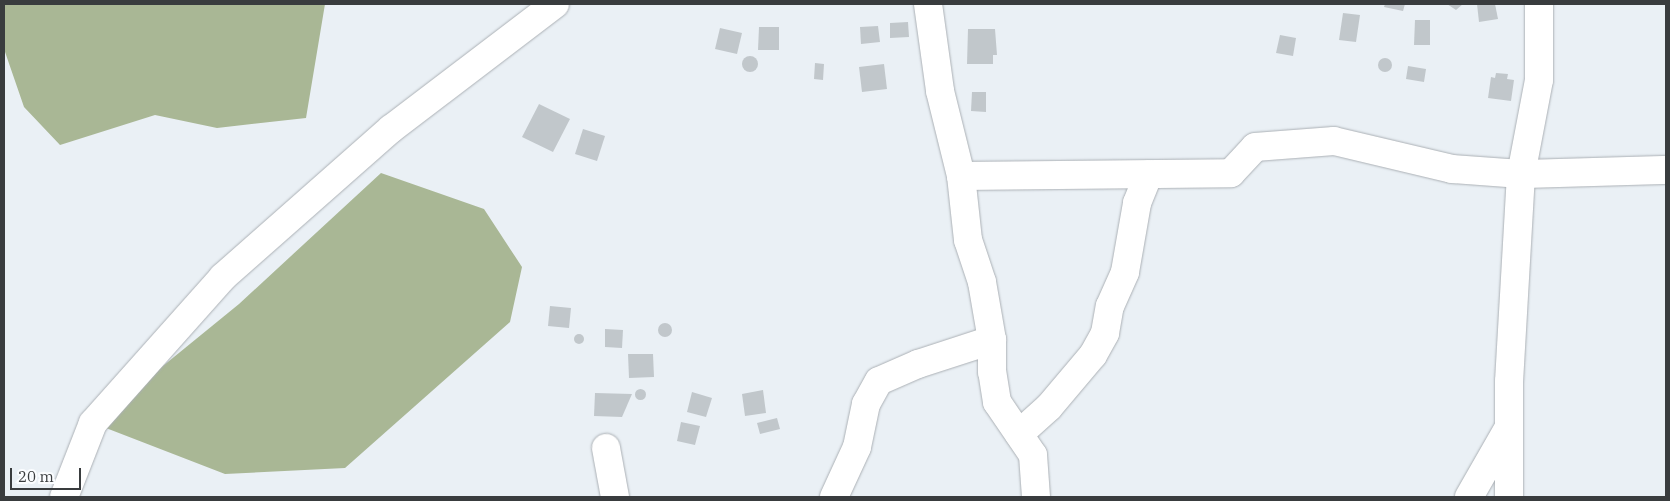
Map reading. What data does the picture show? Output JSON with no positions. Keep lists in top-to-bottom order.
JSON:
{
  "scale_bar": "20 m"
}
